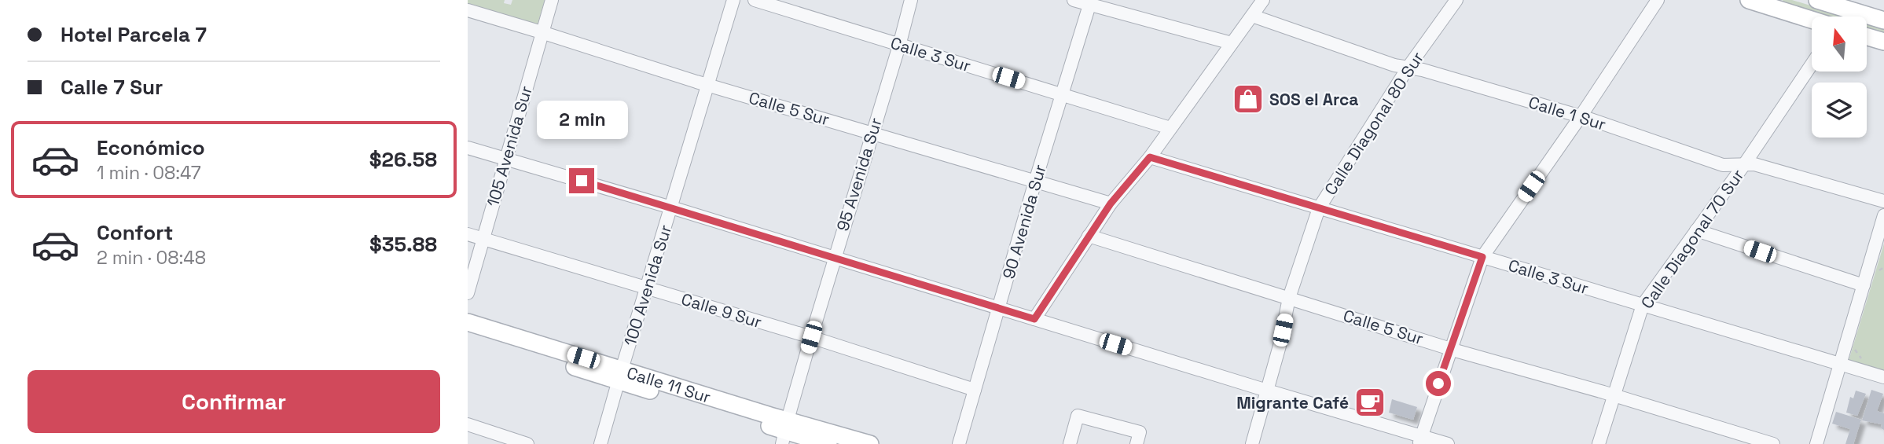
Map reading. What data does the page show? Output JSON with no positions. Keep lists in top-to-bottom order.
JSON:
{
  "streets": {
    "main road": ["Calle 11 Sur"],
    "street": [
      "Calle 3 Sur",
      "Calle 5 Sur",
      "Calle 1 Sur",
      "Calle Diagonal 80 Sur",
      "105 Avenida Sur",
      "95 Avenida Sur",
      "90 Avenida Sur",
      "Calle Diagonal 70 Sur",
      "100 Avenida Sur",
      "Calle 9 Sur"
    ]
  },
  "crossings": [
    ["Calle 3 Sur", "Calle Diagonal 80 Sur"],
    ["Calle 3 Sur", "95 Avenida Sur"],
    ["Calle 3 Sur", "90 Avenida Sur"],
    ["Calle 3 Sur", "Calle Diagonal 70 Sur"],
    ["Calle 5 Sur", "Calle Diagonal 80 Sur"],
    ["Calle 5 Sur", "105 Avenida Sur"],
    ["Calle 5 Sur", "95 Avenida Sur"],
    ["Calle 5 Sur", "90 Avenida Sur"],
    ["Calle 5 Sur", "Calle Diagonal 70 Sur"],
    ["Calle 5 Sur", "100 Avenida Sur"],
    ["Calle 1 Sur", "Calle Diagonal 80 Sur"],
    ["Calle 1 Sur", "Calle Diagonal 70 Sur"],
    ["105 Avenida Sur", "Calle 9 Sur"],
    ["95 Avenida Sur", "Calle 9 Sur"],
    ["95 Avenida Sur", "Calle 11 Sur"],
    ["90 Avenida Sur", "Calle 9 Sur"],
    ["100 Avenida Sur", "Calle 9 Sur"],
    ["100 Avenida Sur", "Calle 11 Sur"]
  ],
  "places": {
    "shop": ["SOS el Arca"],
    "cafe": ["Migrante Café"]
  },
  "north": "top",
  "page": {
    "banner": ["Hotel Parcela 7", "Calle 7 Sur"],
    "bubble": "2 min",
    "list": [
      {
        "name": "Económico",
        "note": "1 min · 08:47",
        "value": "$26.58"
      },
      {
        "name": "Confort",
        "note": "2 min · 08:48",
        "value": "$35.88"
      }
    ],
    "buttons": "Confirmar"
  }
}
